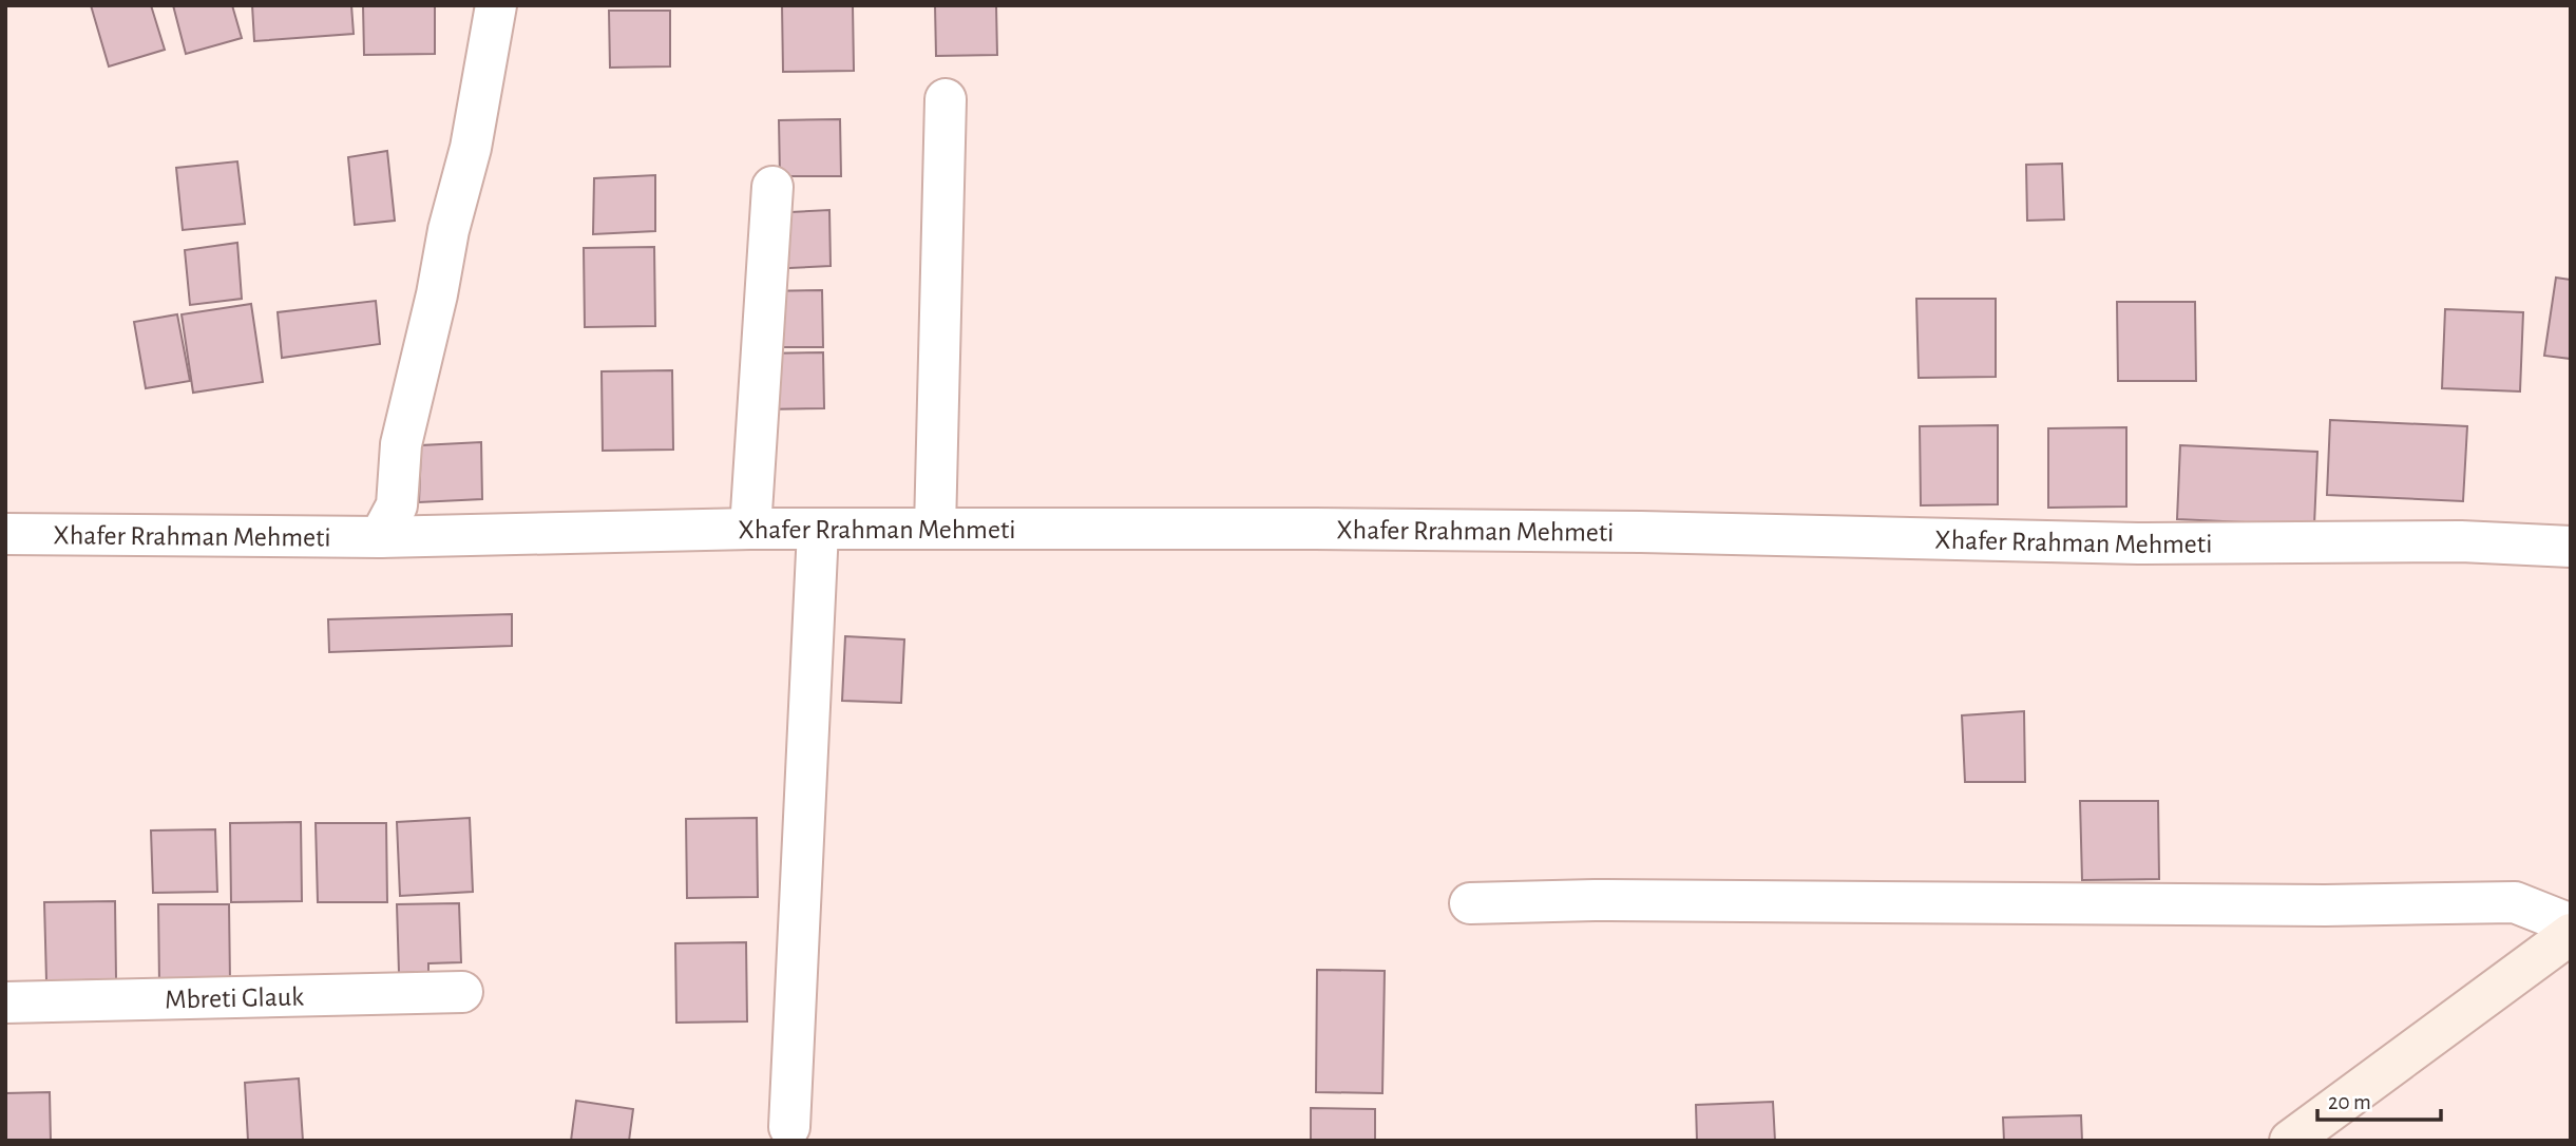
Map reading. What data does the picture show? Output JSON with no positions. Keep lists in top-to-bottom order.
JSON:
{
  "streets": {
    "street": ["Xhafer Rrahman Mehmeti", "Mbreti Glauk"]
  },
  "scale_bar": "20 m"
}
